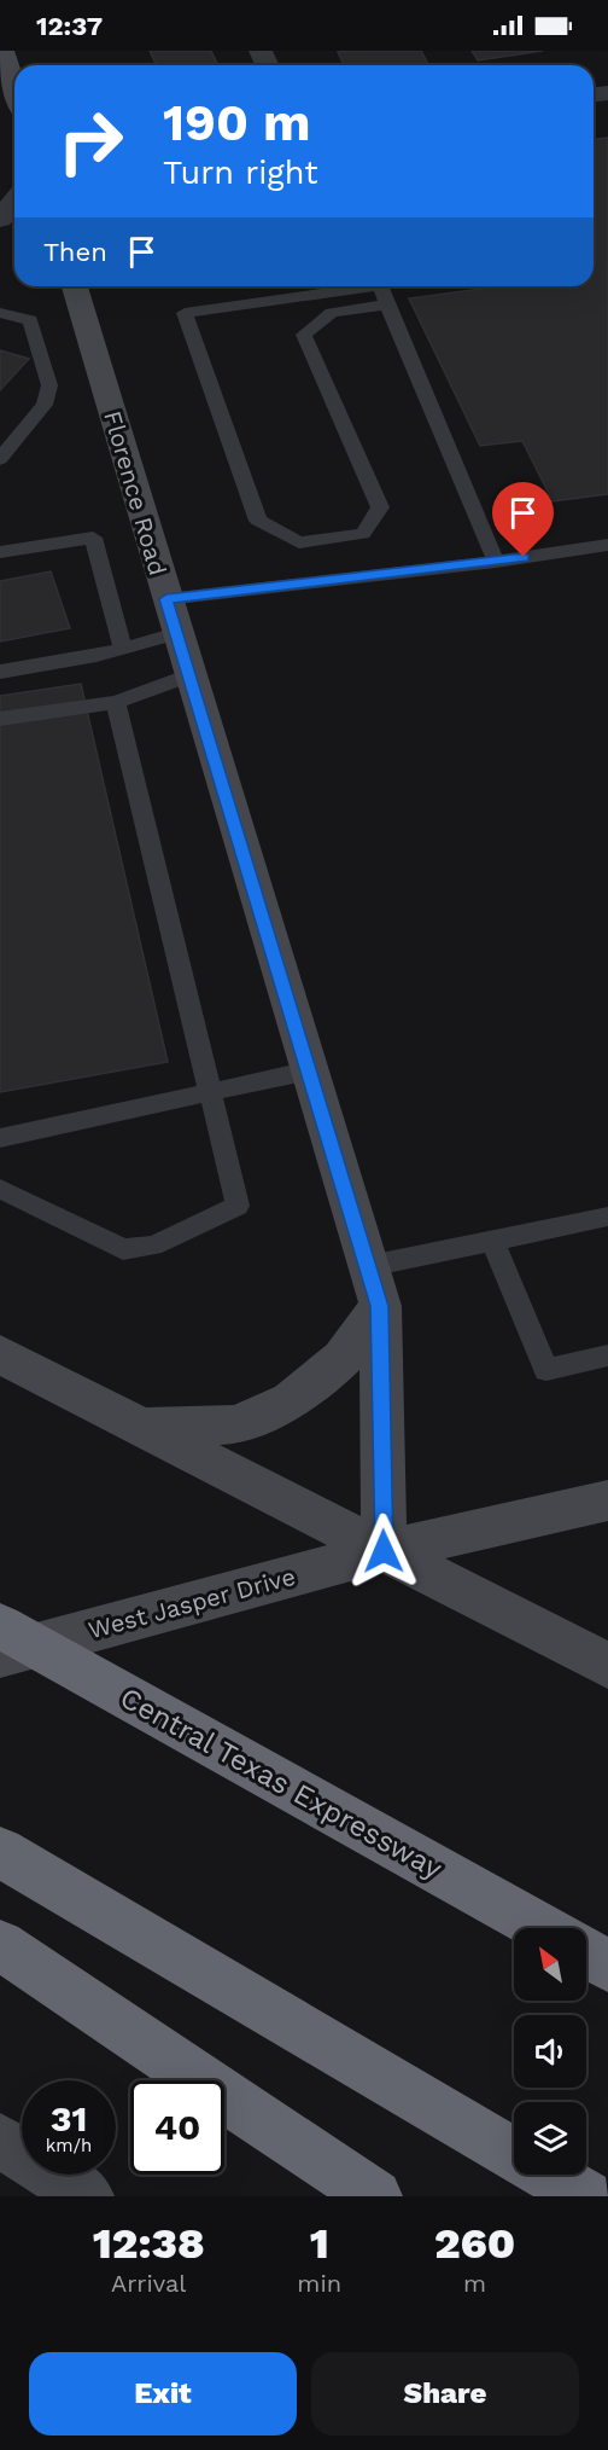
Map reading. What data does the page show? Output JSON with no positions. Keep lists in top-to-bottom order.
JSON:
{
  "streets": {
    "highway": ["Central Texas Expressway"],
    "street": ["Florence Road", "West Jasper Drive"]
  },
  "crossings": [
    ["Florence Road", "West Jasper Drive"]
  ],
  "north": "top left",
  "page": {
    "status": "12:37",
    "turn": ["190 m", "Turn right"],
    "then": "Then",
    "speed": "31 km/h",
    "limit": "40",
    "eta": [
      "12:38",
      "Arrival",
      "1",
      "min",
      "260",
      "m"
    ],
    "buttons": ["Exit", "Share"]
  }
}
